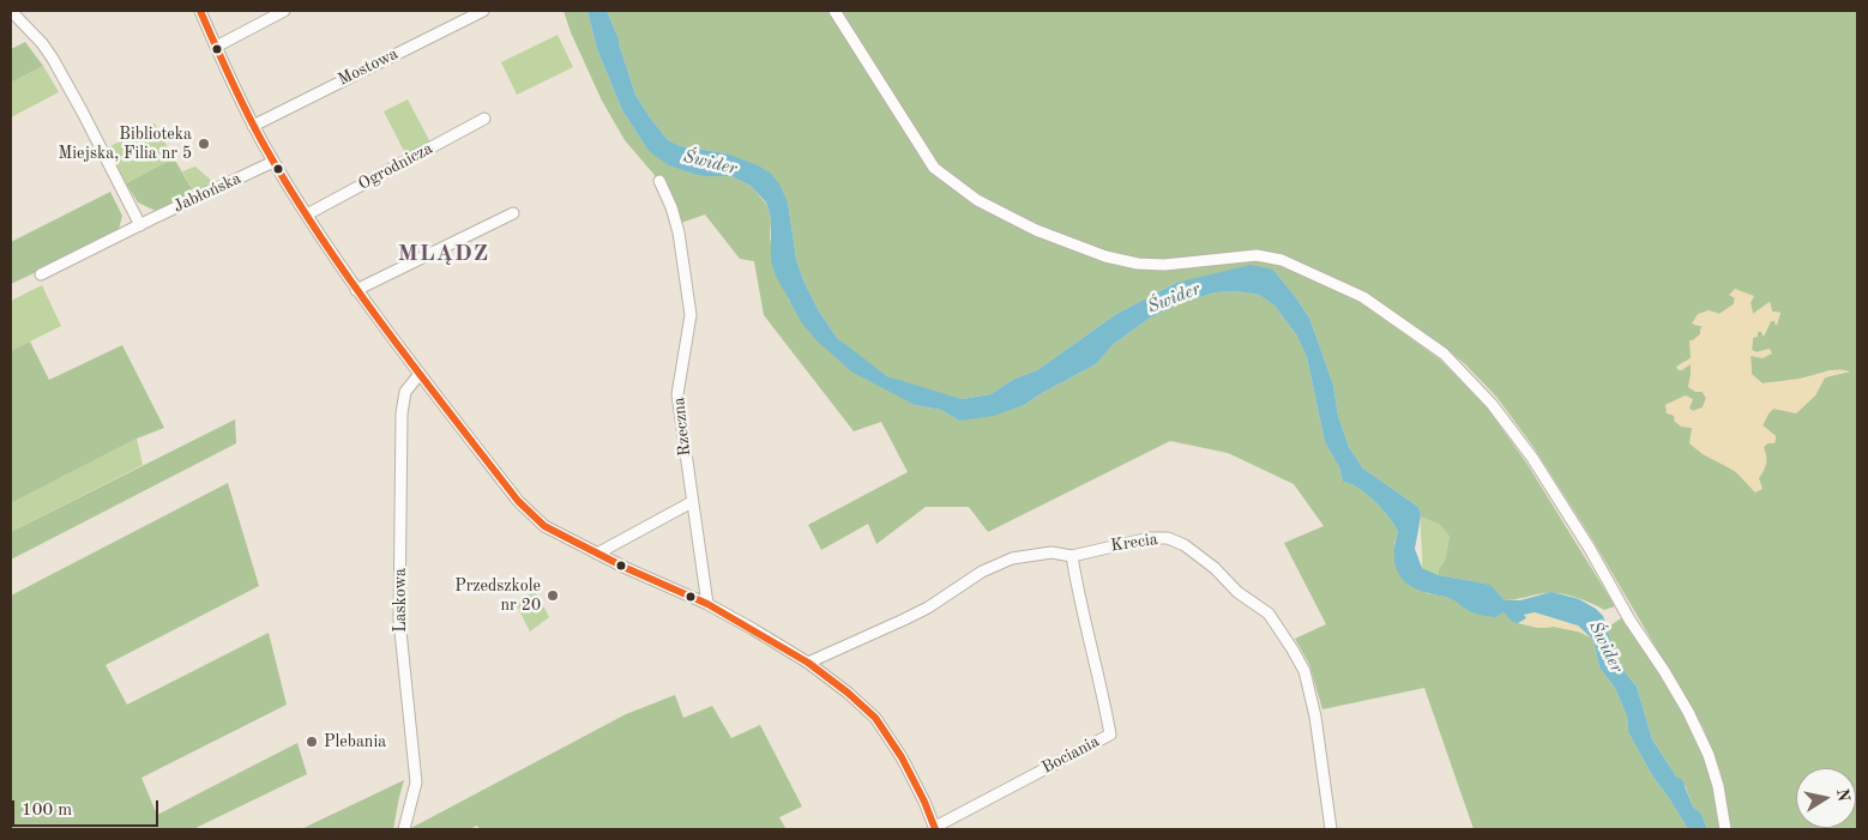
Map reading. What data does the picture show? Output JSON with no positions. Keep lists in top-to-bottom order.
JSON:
{
  "streets": {
    "street": [
      "Mostowa",
      "Ogrodnicza",
      "Jabłońska",
      "Rzeczna",
      "Krecia",
      "Laskowa",
      "Bociania"
    ]
  },
  "crossings": [
    ["Krecia", "Bociania"]
  ],
  "districts": ["MLĄDZ"],
  "water": ["Świder"],
  "places": ["Biblioteka Miejska, Filia nr 5", "Przedszkole nr 20", "Plebania"],
  "scale_bar": "100 m",
  "north": "right"
}
